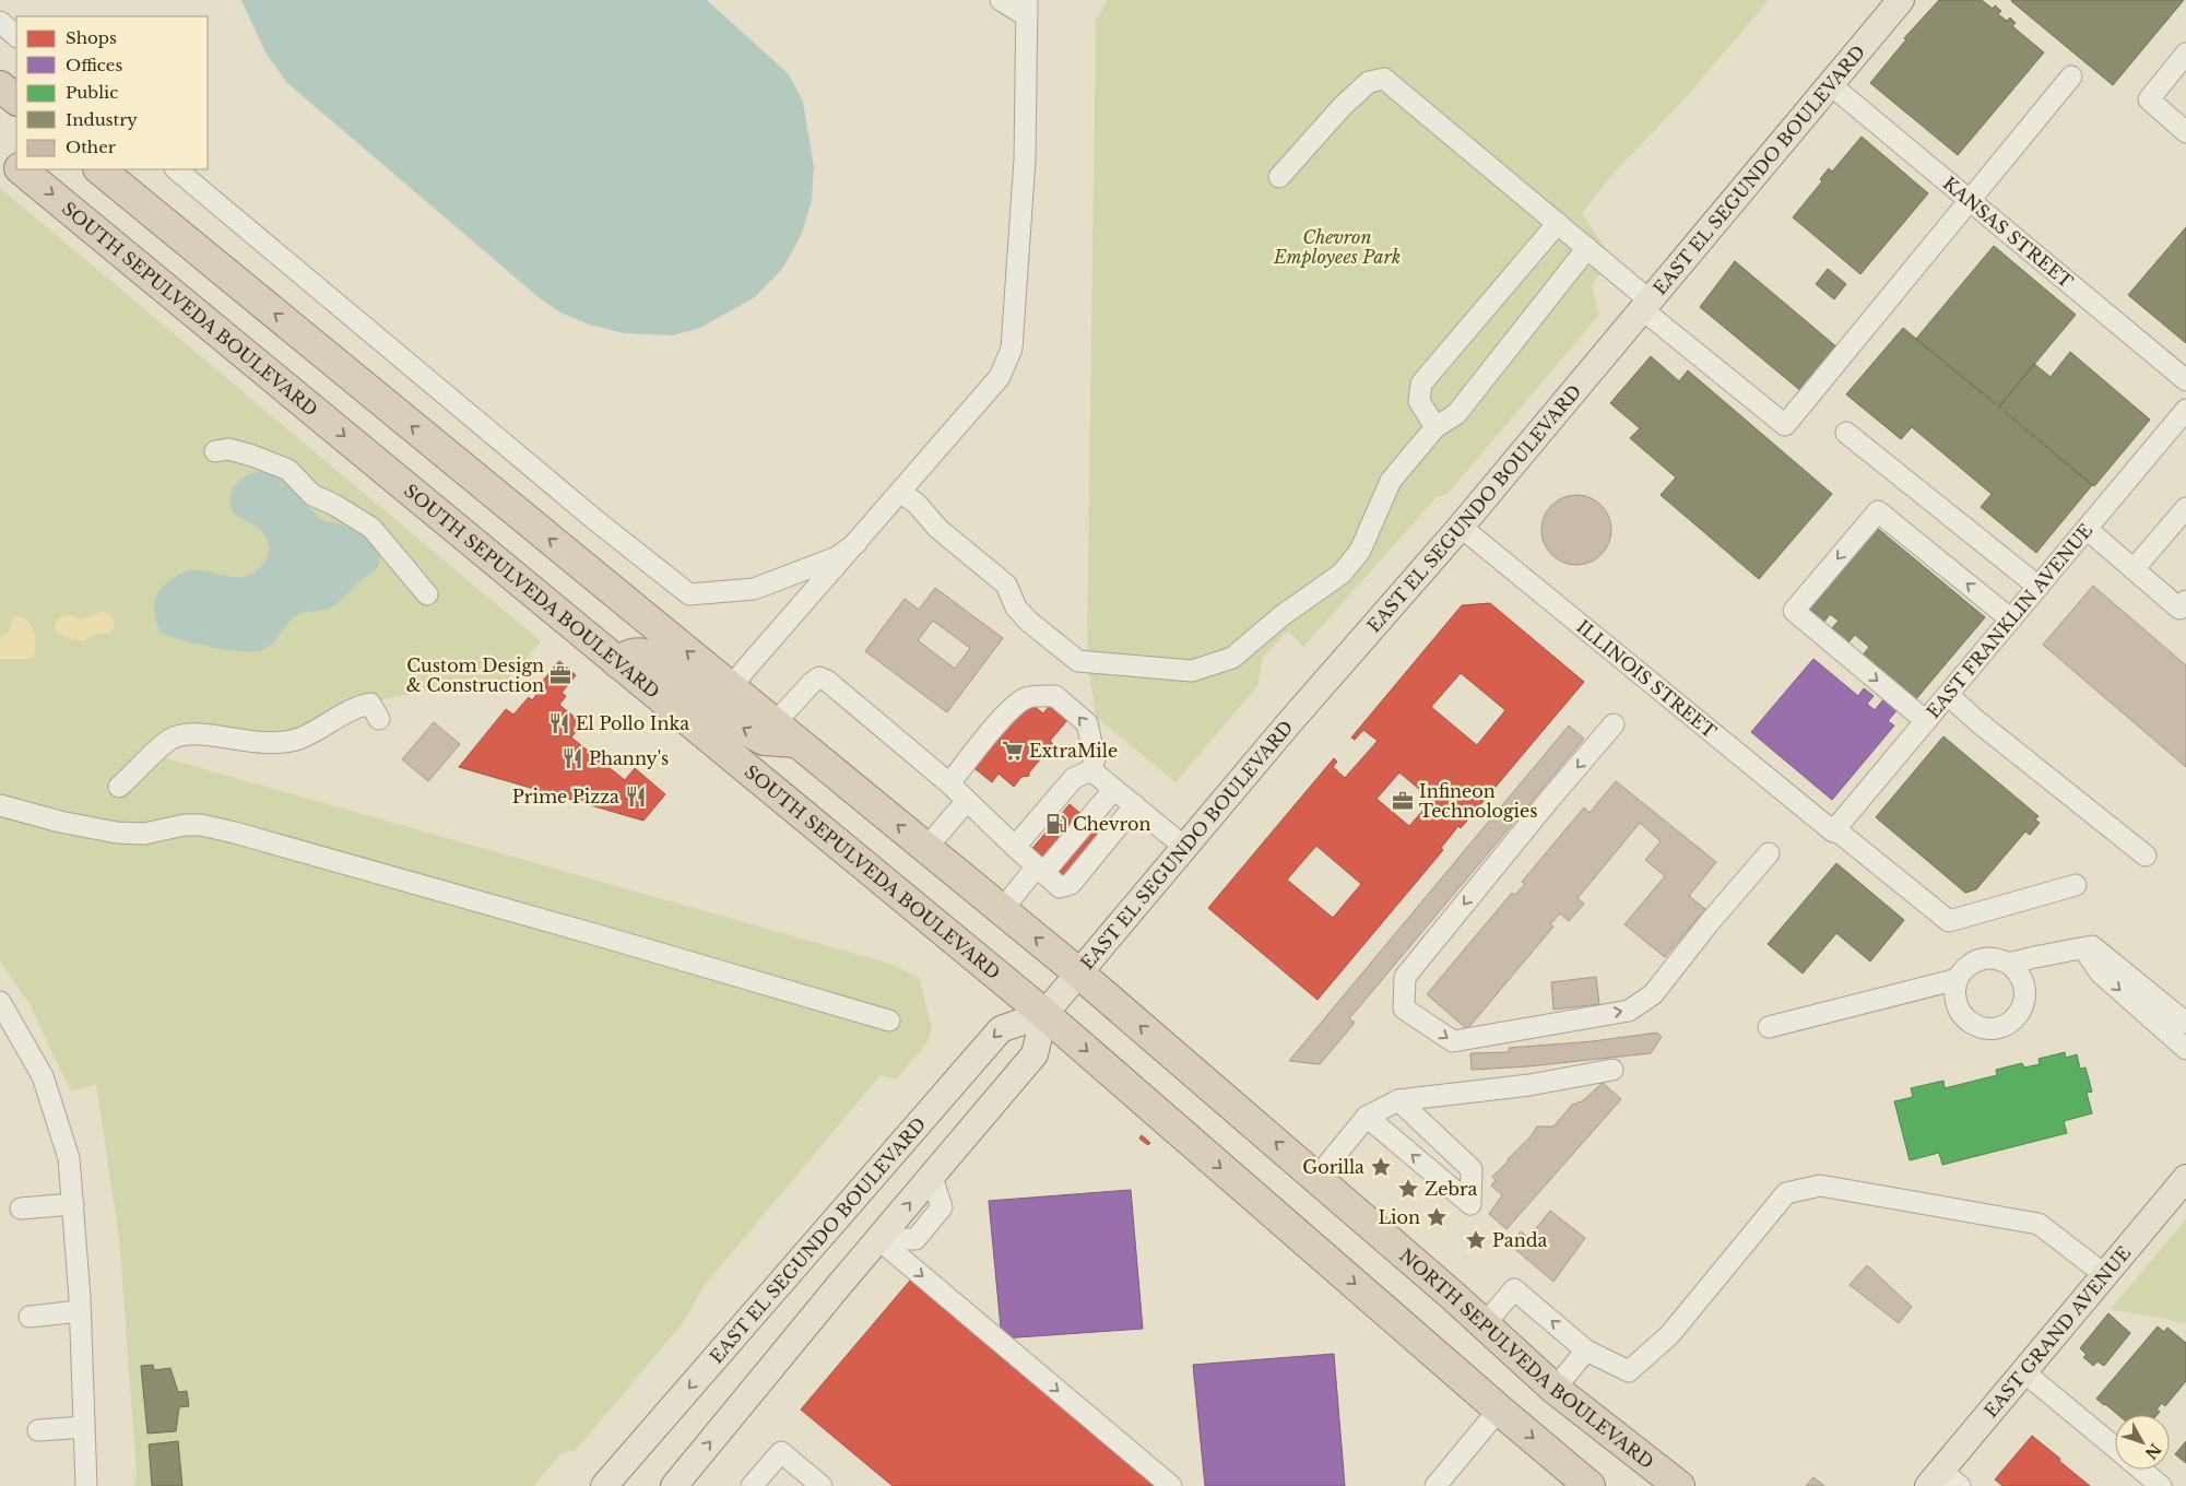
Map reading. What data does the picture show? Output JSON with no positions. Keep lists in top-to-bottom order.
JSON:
{
  "streets": {
    "highway": ["SOUTH SEPULVEDA BOULEVARD", "NORTH SEPULVEDA BOULEVARD"],
    "main road": ["EAST EL SEGUNDO BOULEVARD", "EAST GRAND AVENUE"],
    "street": ["KANSAS STREET", "EAST FRANKLIN AVENUE", "ILLINOIS STREET"]
  },
  "crossings": [
    ["EAST EL SEGUNDO BOULEVARD", "KANSAS STREET"],
    ["EAST EL SEGUNDO BOULEVARD", "SOUTH SEPULVEDA BOULEVARD"],
    ["EAST EL SEGUNDO BOULEVARD", "ILLINOIS STREET"],
    ["EAST EL SEGUNDO BOULEVARD", "NORTH SEPULVEDA BOULEVARD"],
    ["EAST FRANKLIN AVENUE", "ILLINOIS STREET"]
  ],
  "parks": ["Chevron Employees Park"],
  "places": {
    "office": ["Custom Design & Construction", "Infineon Technologies"],
    "restaurant": ["El Pollo Inka", "Phanny's", "Prime Pizza"],
    "supermarket": ["ExtraMile"],
    "fuel station": ["Chevron"],
    "place": [
      "Gorilla",
      "Zebra",
      "Lion",
      "Panda"
    ]
  },
  "legend": [
    "Shops",
    "Offices",
    "Public",
    "Industry",
    "Other"
  ],
  "north": "bottom right"
}
